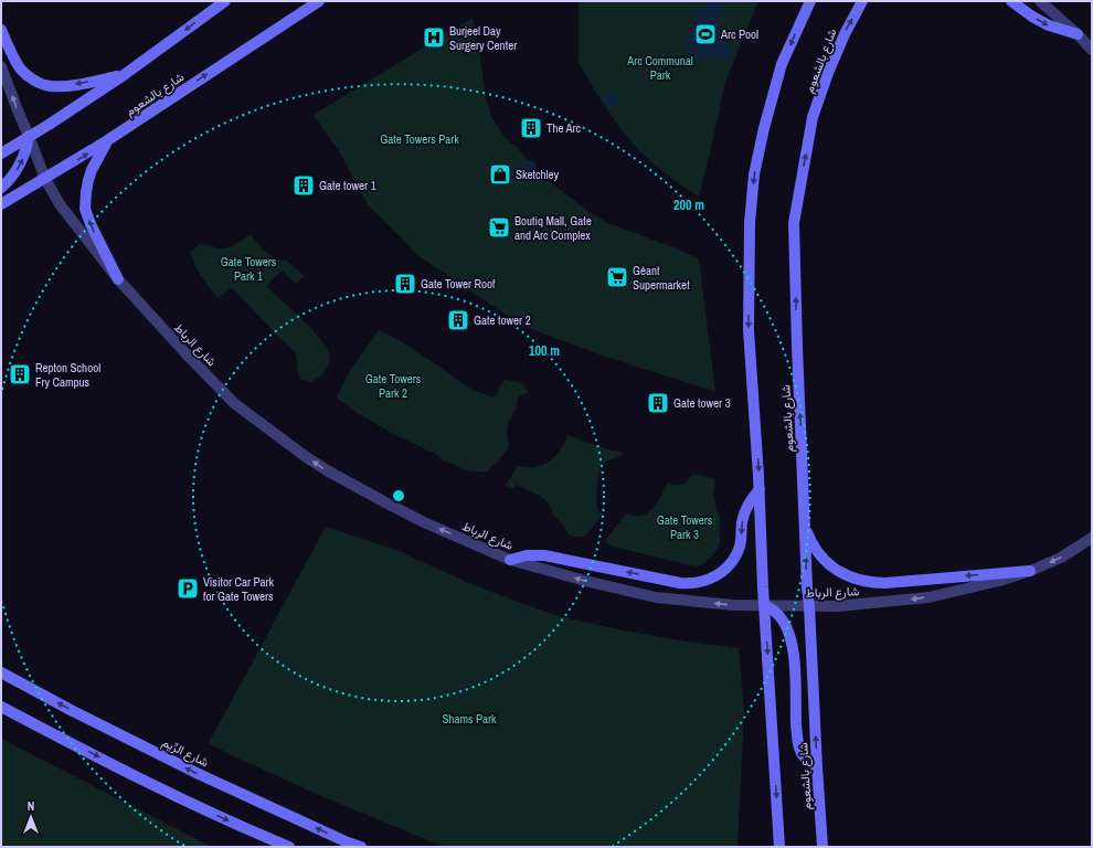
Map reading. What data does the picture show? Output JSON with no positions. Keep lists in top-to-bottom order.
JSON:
{
  "streets": {
    "main road": ["شارع بالشعوم", "شارع الرِّيم"],
    "street": ["شارع الرباط"]
  },
  "crossings": [
    ["شارع بالشعوم", "شارع الرباط"]
  ],
  "one_way": ["شارع الرباط"],
  "parks": [
    "Arc Communal Park",
    "Gate Towers Park",
    "Gate Towers Park 1",
    "Gate Towers Park 2",
    "Gate Towers Park 3",
    "Shams Park"
  ],
  "places": {
    "sports": ["Arc Pool"],
    "hospital": ["Burjeel Day Surgery Center"],
    "building": [
      "The Arc",
      "Gate tower 1",
      "Gate Tower Roof",
      "Gate tower 2",
      "Repton School Fry Campus",
      "Gate tower 3"
    ],
    "shop": ["Sketchley"],
    "supermarket": ["Boutiq Mall, Gate and Arc Complex", "Géant Supermarket"],
    "parking": ["Visitor Car Park for Gate Towers"]
  },
  "north": "top",
  "rings": ["200 m", "100 m"]
}
